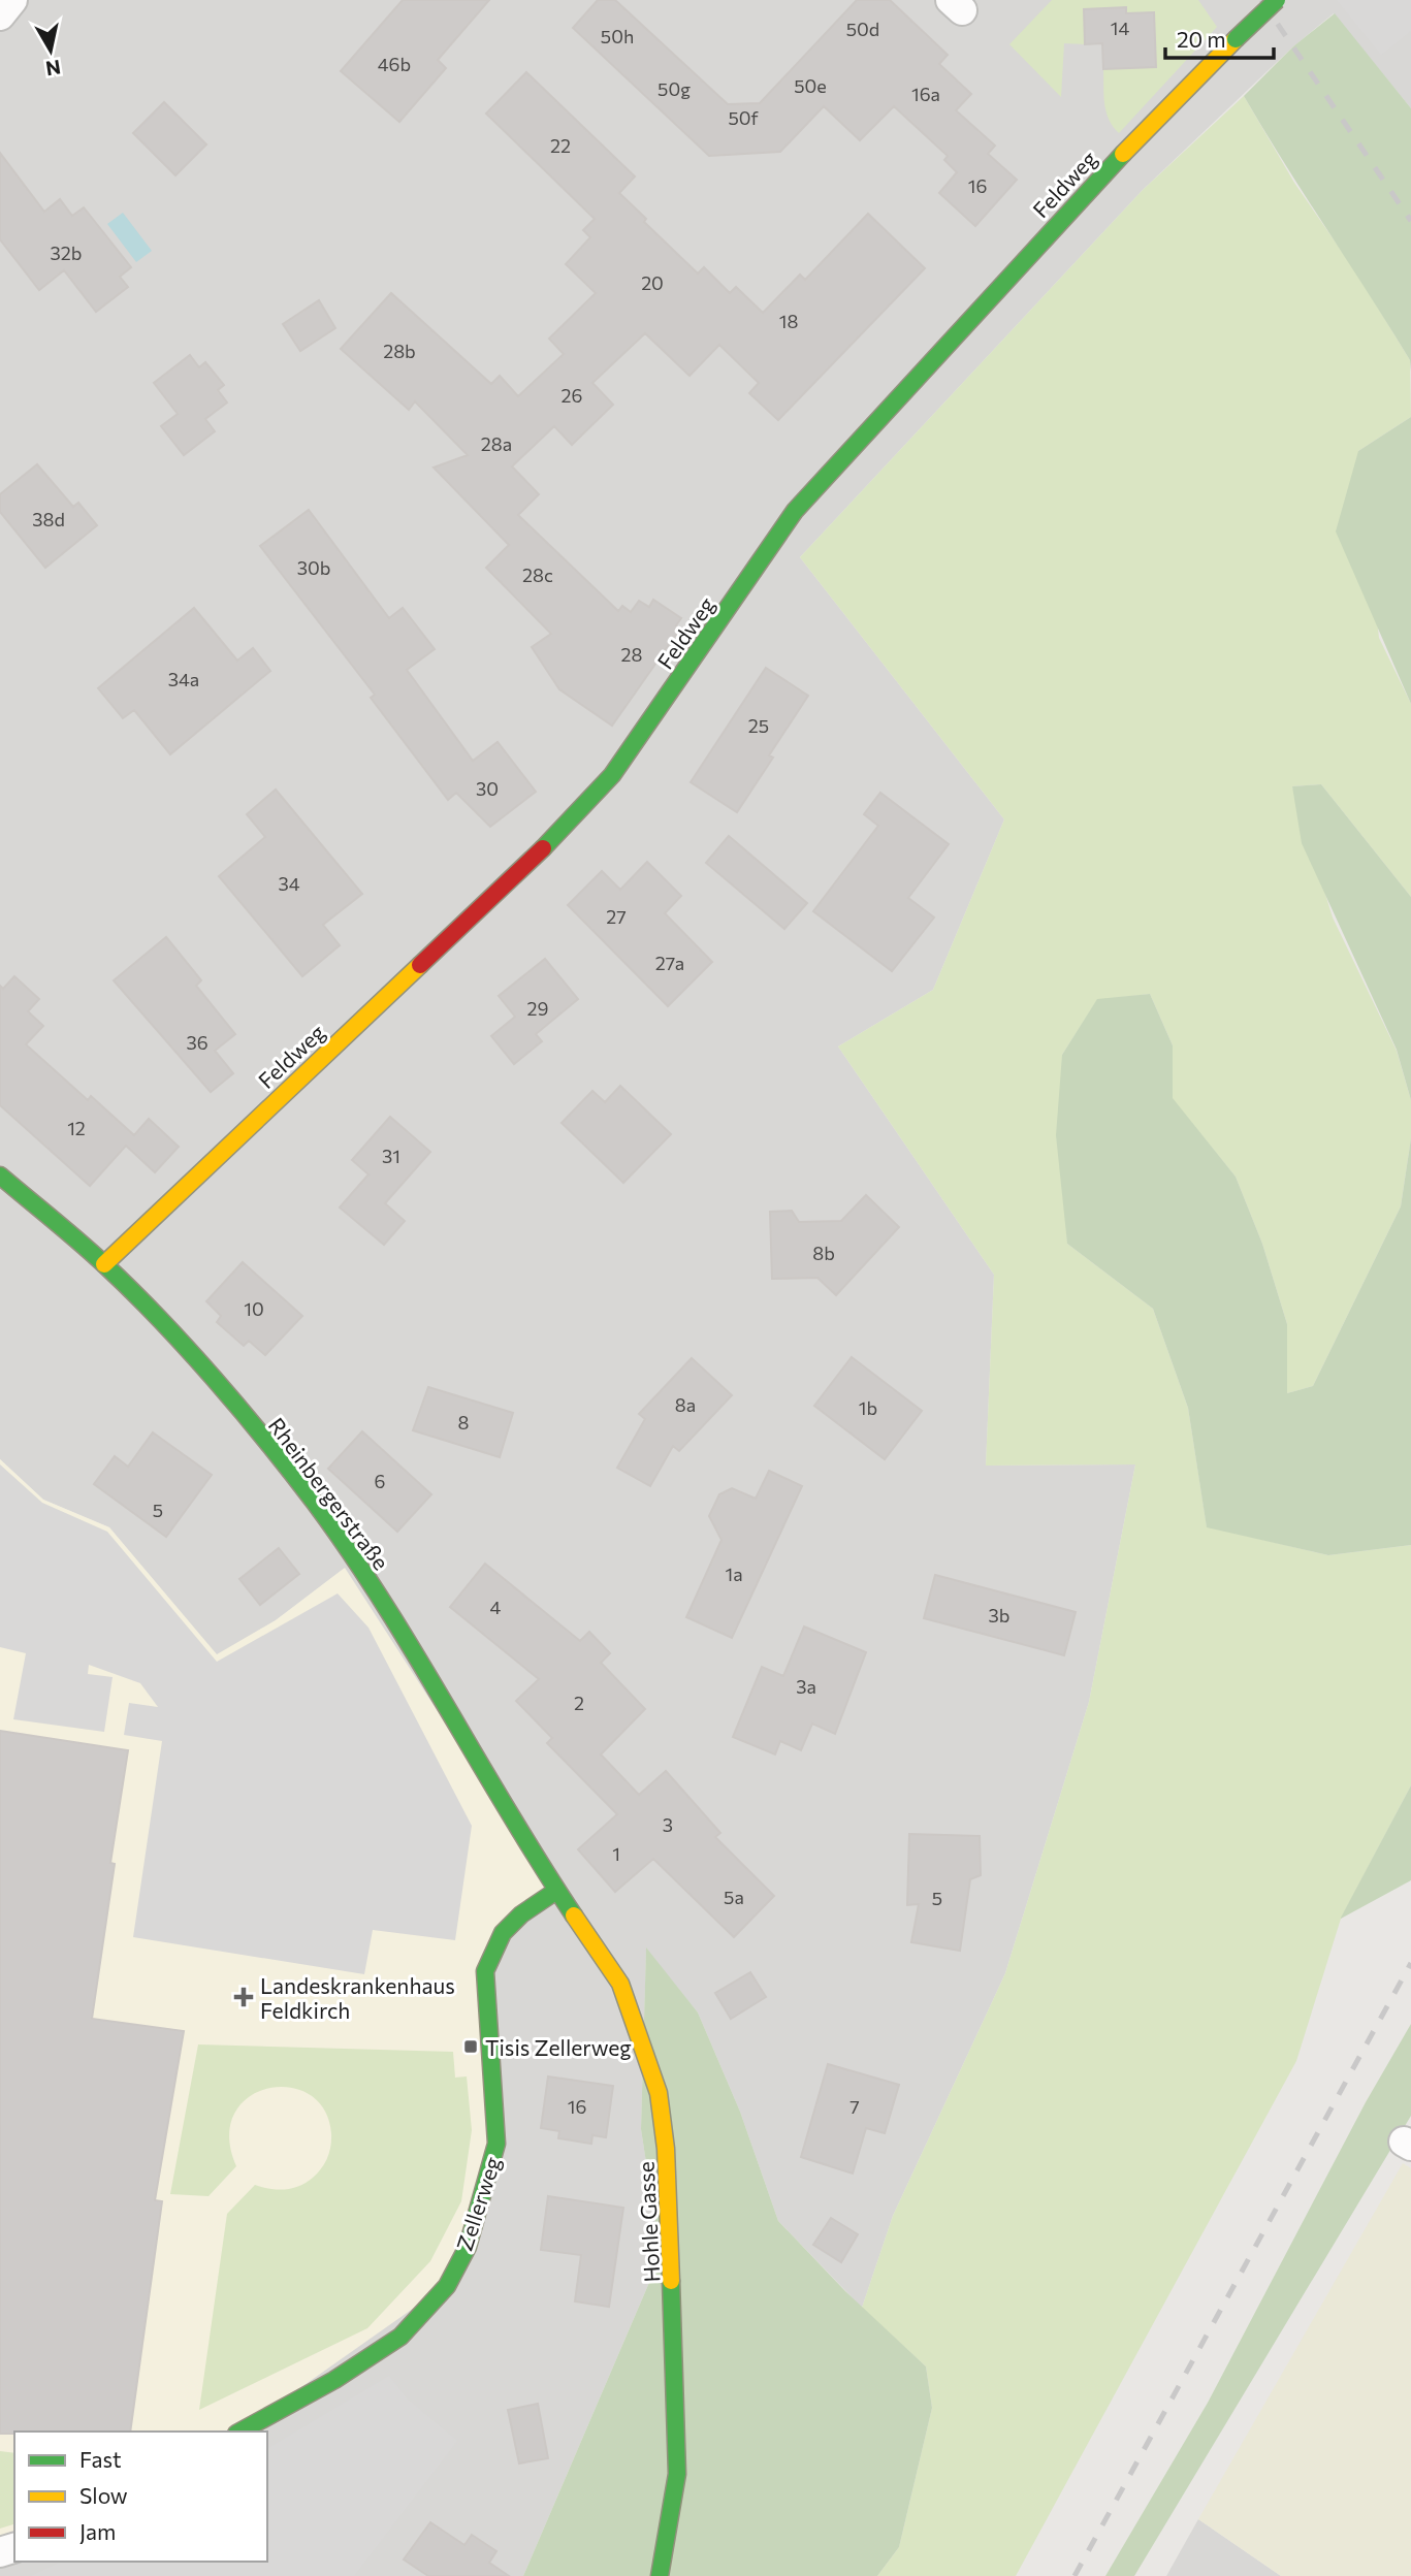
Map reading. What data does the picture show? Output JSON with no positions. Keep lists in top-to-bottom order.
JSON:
{
  "streets": {
    "street": [
      "Feldweg",
      "Rheinbergerstraße",
      "Zellerweg",
      "Hohle Gasse"
    ]
  },
  "crossings": [
    ["Feldweg", "Rheinbergerstraße"],
    ["Rheinbergerstraße", "Zellerweg"],
    ["Rheinbergerstraße", "Hohle Gasse"],
    ["Zellerweg", "Hohle Gasse"]
  ],
  "places": {
    "health": ["Landeskrankenhaus Feldkirch"],
    "transit": ["Tisis Zellerweg"]
  },
  "house_numbers": [
    "14",
    "50d",
    "50h",
    "46b",
    "50e",
    "50g",
    "16a",
    "50f",
    "22",
    "16",
    "32b",
    "20",
    "18",
    "28b",
    "26",
    "28a",
    "38d",
    "30b",
    "28c",
    "28",
    "34a",
    "25",
    "30",
    "34",
    "27",
    "27a",
    "29",
    "36",
    "12",
    "31",
    "8b",
    "10",
    "8a",
    "1b",
    "8",
    "6",
    "5",
    "1a",
    "4",
    "3b",
    "3a",
    "2",
    "3",
    "1",
    "5a",
    "5",
    "16",
    "7"
  ],
  "legend": ["Fast", "Slow", "Jam"],
  "scale_bar": "20 m",
  "north": "bottom"
}
